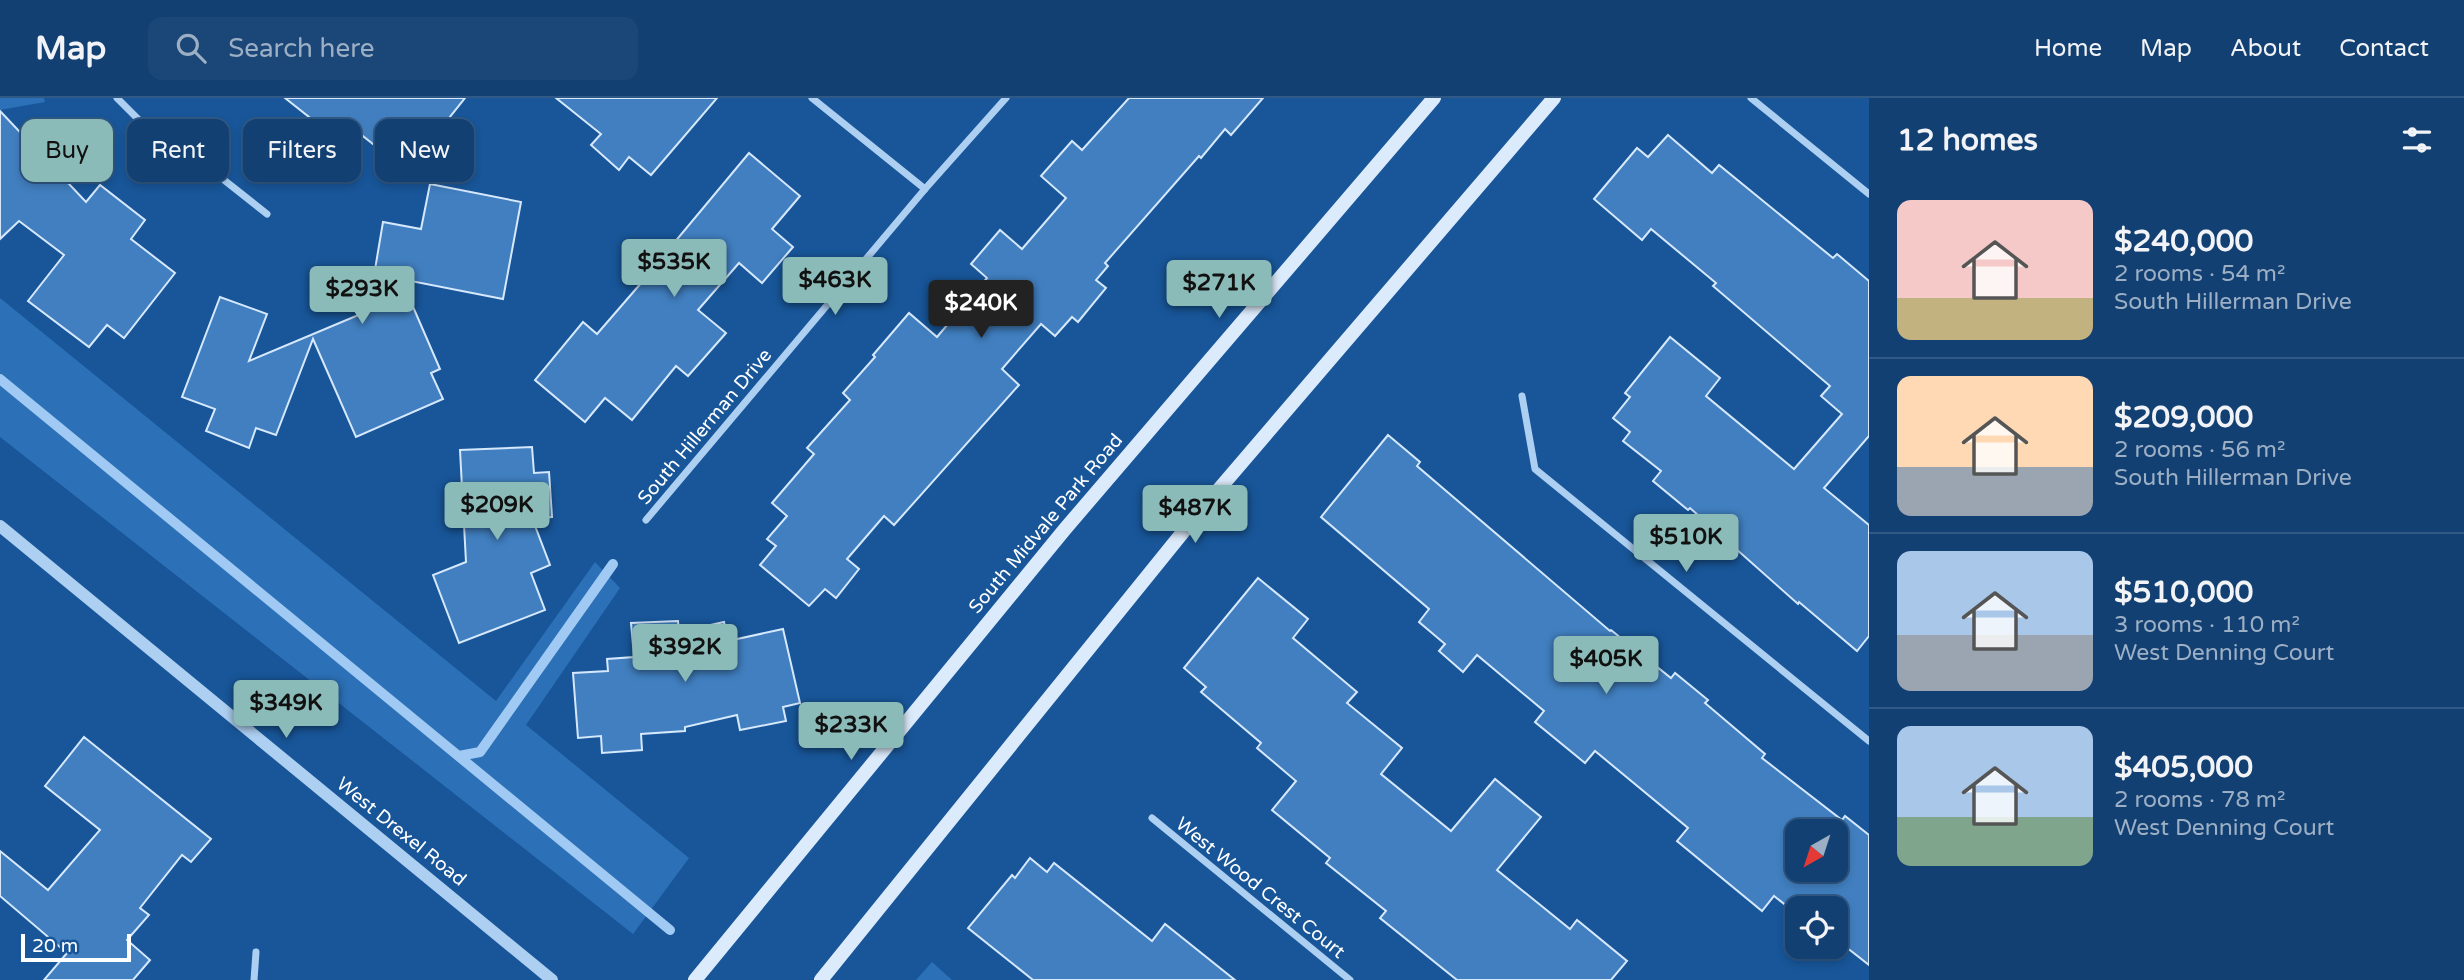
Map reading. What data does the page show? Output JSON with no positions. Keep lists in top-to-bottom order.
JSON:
{
  "streets": {
    "main road": ["South Midvale Park Road"],
    "street": ["South Hillerman Drive", "West Drexel Road", "West Wood Crest Court"]
  },
  "scale_bar": "20 m",
  "north": "bottom left",
  "page": {
    "header": "Map",
    "search": "Search here",
    "nav": [
      "Home",
      "Map",
      "About",
      "Contact"
    ],
    "heading": "12 homes",
    "chip": [
      "Buy",
      "Rent",
      "Filters",
      "New"
    ],
    "list": [
      {
        "name": "$240,000",
        "note": "2 rooms · 54 m² · South Hillerman Drive"
      },
      {
        "name": "$209,000",
        "note": "2 rooms · 56 m² · South Hillerman Drive"
      },
      {
        "name": "$510,000",
        "note": "3 rooms · 110 m² · West Denning Court"
      },
      {
        "name": "$405,000",
        "note": "2 rooms · 78 m² · West Denning Court"
      }
    ],
    "price": [
      "$535K",
      "$463K",
      "$271K",
      "$293K",
      "$240K",
      "$209K",
      "$487K",
      "$510K",
      "$392K",
      "$405K",
      "$349K",
      "$233K"
    ],
    "scale": "20 m"
  }
}
